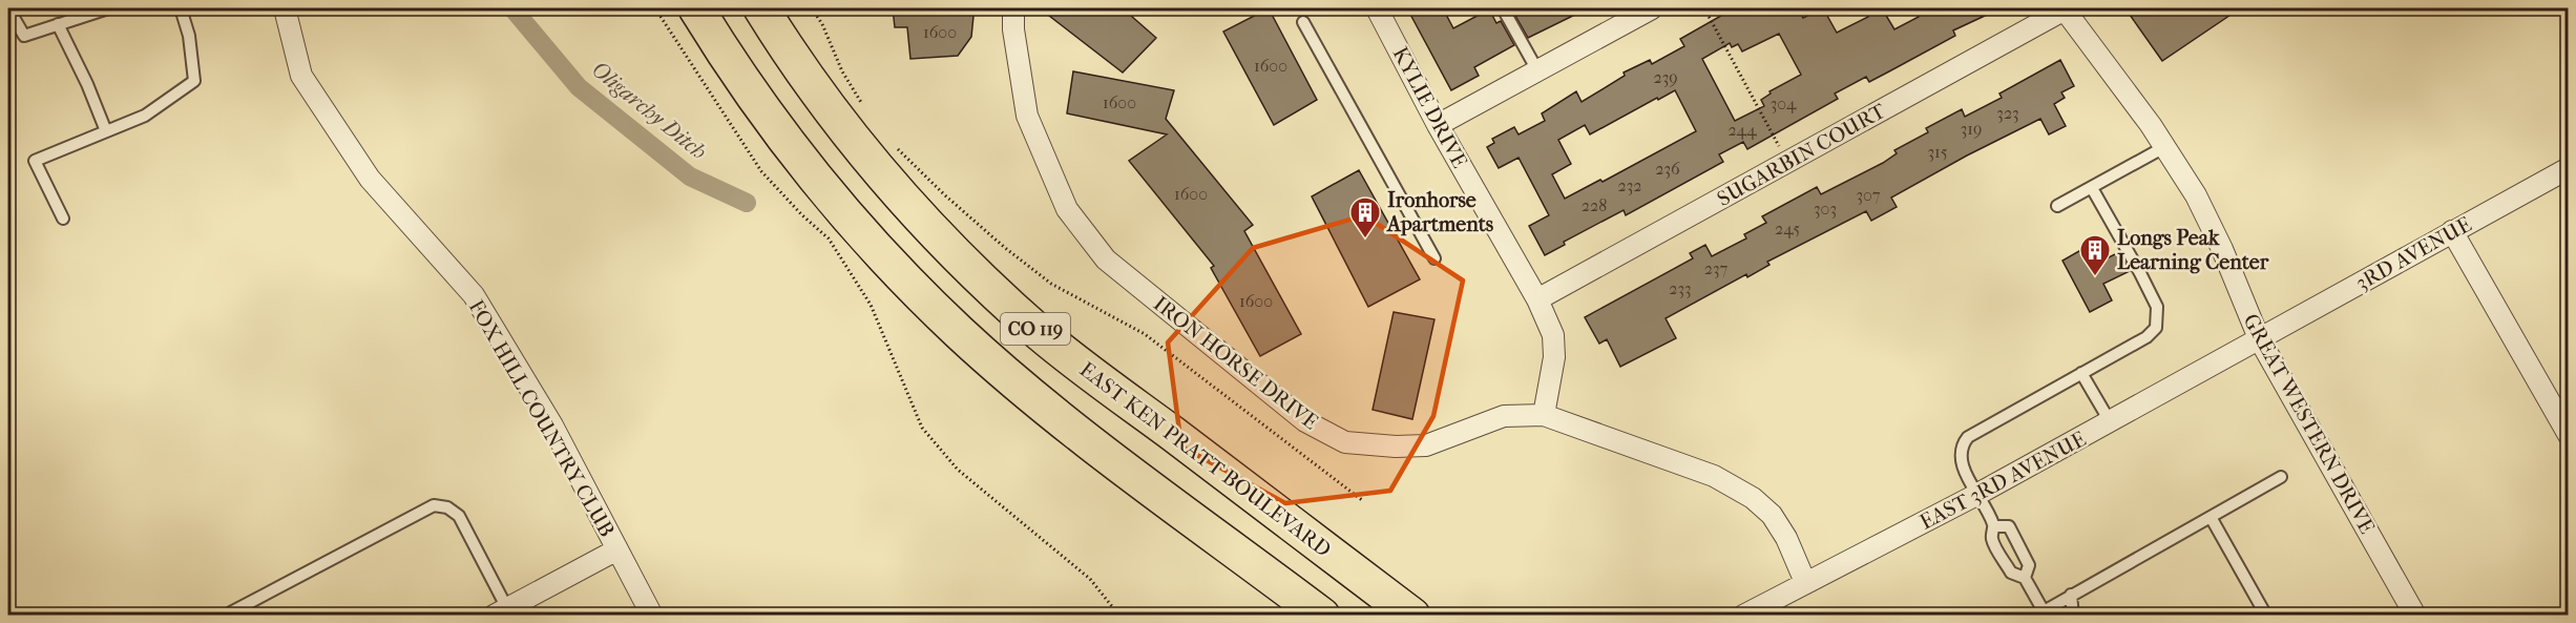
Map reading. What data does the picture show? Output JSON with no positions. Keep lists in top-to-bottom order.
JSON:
{
  "streets": {
    "highway": ["CO 119", "EAST KEN PRATT BOULEVARD"],
    "street": [
      "KYLIE DRIVE",
      "SUGARBIN COURT",
      "3RD AVENUE",
      "IRON HORSE DRIVE",
      "FOX HILL COUNTRY CLUB",
      "GREAT WESTERN DRIVE",
      "EAST 3RD AVENUE"
    ]
  },
  "crossings": [
    ["KYLIE DRIVE", "SUGARBIN COURT"],
    ["KYLIE DRIVE", "IRON HORSE DRIVE"],
    ["SUGARBIN COURT", "GREAT WESTERN DRIVE"],
    ["3RD AVENUE", "GREAT WESTERN DRIVE"],
    ["3RD AVENUE", "EAST 3RD AVENUE"],
    ["IRON HORSE DRIVE", "EAST 3RD AVENUE"],
    ["GREAT WESTERN DRIVE", "EAST 3RD AVENUE"]
  ],
  "water": ["Oligarchy Ditch"],
  "places": {
    "building": ["Ironhorse Apartments", "Longs Peak Learning Center"]
  },
  "house_numbers": [
    "1600",
    "1600",
    "239",
    "1600",
    "304",
    "323",
    "319",
    "244",
    "315",
    "236",
    "232",
    "1600",
    "307",
    "228",
    "303",
    "245",
    "237",
    "233",
    "1600"
  ]
}
